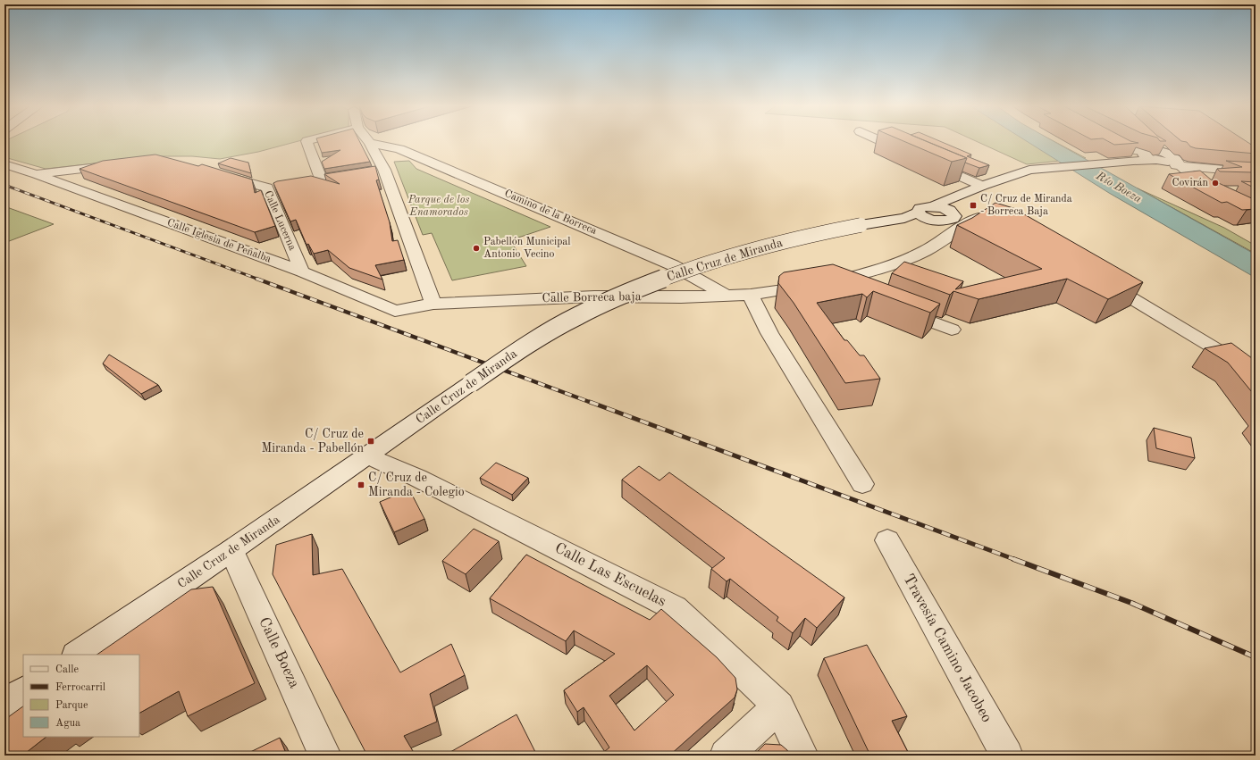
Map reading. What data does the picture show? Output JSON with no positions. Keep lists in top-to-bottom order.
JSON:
{
  "streets": {
    "street": [
      "Camino de la Borreca",
      "Calle Lucerna",
      "Calle Iglesia de Peñalba",
      "Calle Cruz de Miranda",
      "Calle Borreca baja",
      "Calle Las Escuelas",
      "Travesía Camino Jacobeo",
      "Calle Boeza"
    ]
  },
  "crossings": [
    ["Camino de la Borreca", "Calle Borreca baja"],
    ["Calle Lucerna", "Calle Iglesia de Peñalba"],
    ["Calle Iglesia de Peñalba", "Calle Borreca baja"],
    ["Calle Cruz de Miranda", "Calle Las Escuelas"],
    ["Calle Cruz de Miranda", "Calle Boeza"]
  ],
  "water": ["Río Boeza"],
  "parks": ["Parque de los Enamorados"],
  "places": {
    "other": ["Covirán", "Pabellón Municipal Antonio Vecino"],
    "transit": ["C/ Cruz de Miranda - Borreca Baja", "C/ Cruz de Miranda - Pabellón", "C/ Cruz de Miranda - Colegio"]
  },
  "legend": [
    "Calle",
    "Ferrocarril",
    "Parque",
    "Agua"
  ]
}
